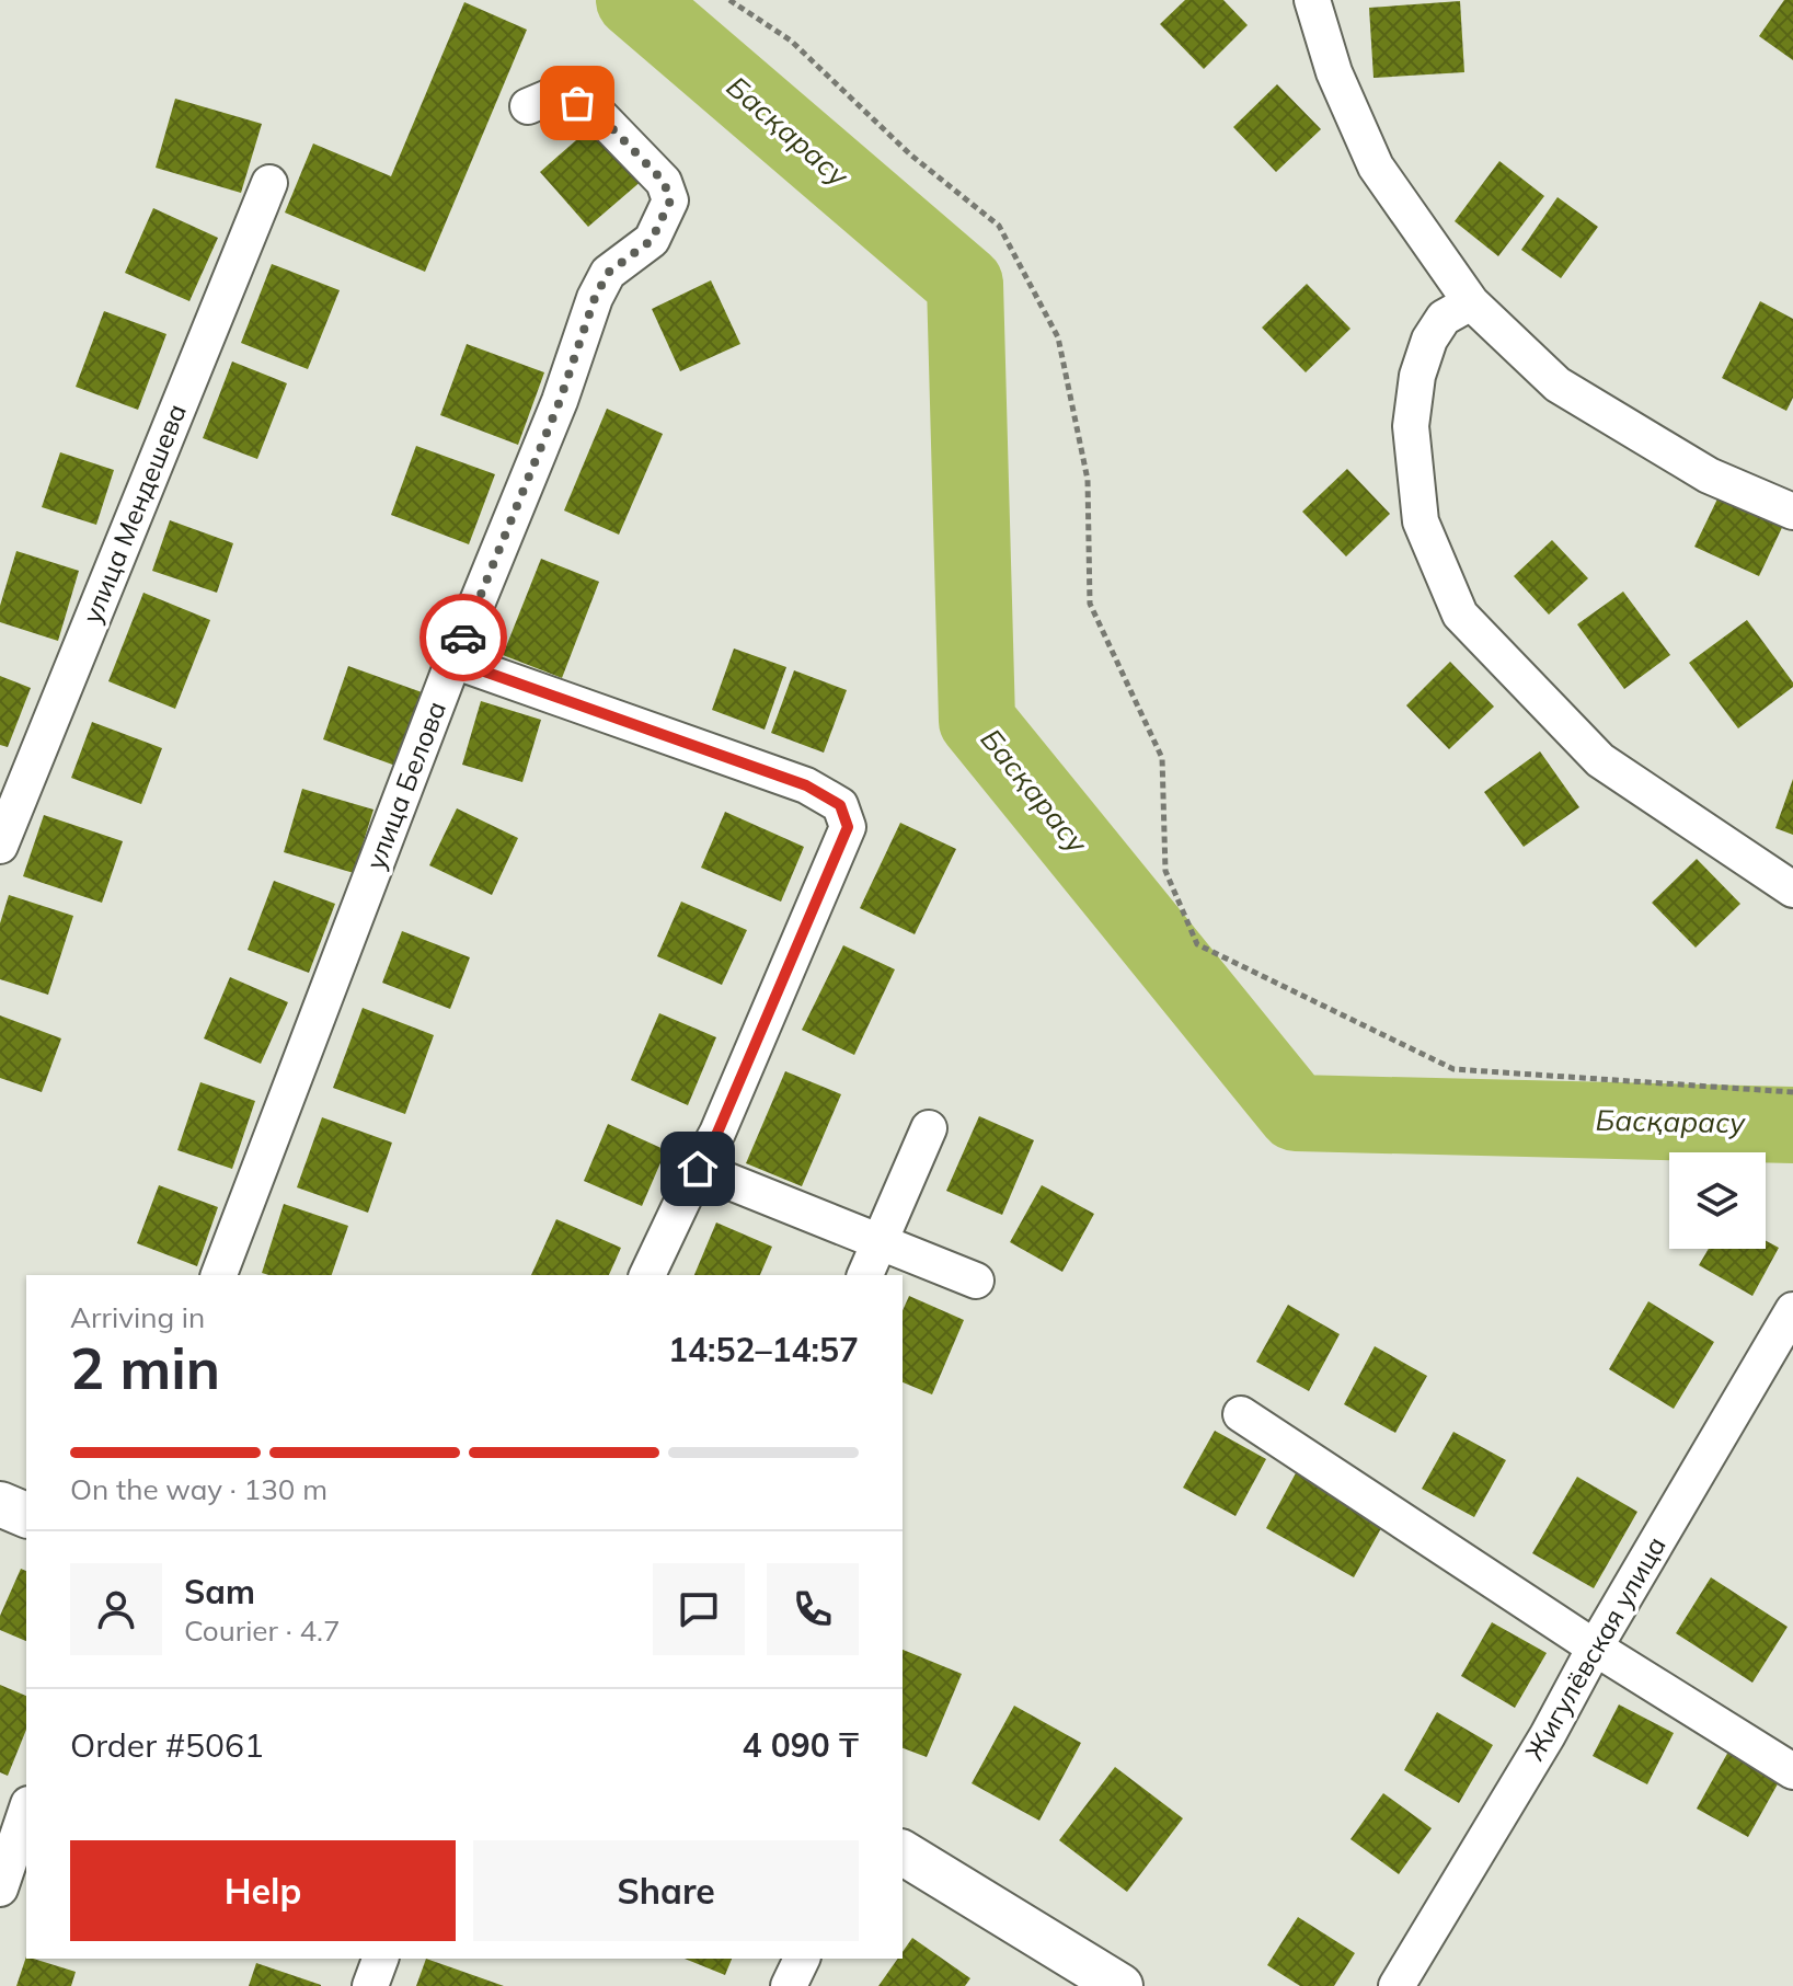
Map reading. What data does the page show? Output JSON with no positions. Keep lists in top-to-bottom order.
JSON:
{
  "streets": {
    "street": ["улица Мендешева", "улица Белова", "Жигулёвская улица"]
  },
  "water": ["Басқарасу"],
  "page": {
    "heading": ["2 min", "Arriving in", "14:52–14:57"],
    "panel": [
      "Sam",
      "Courier · 4.7",
      "Order #5061",
      "4 090 ₸"
    ],
    "bar": "On the way · 130 m",
    "buttons": ["Help", "Share"]
  }
}
